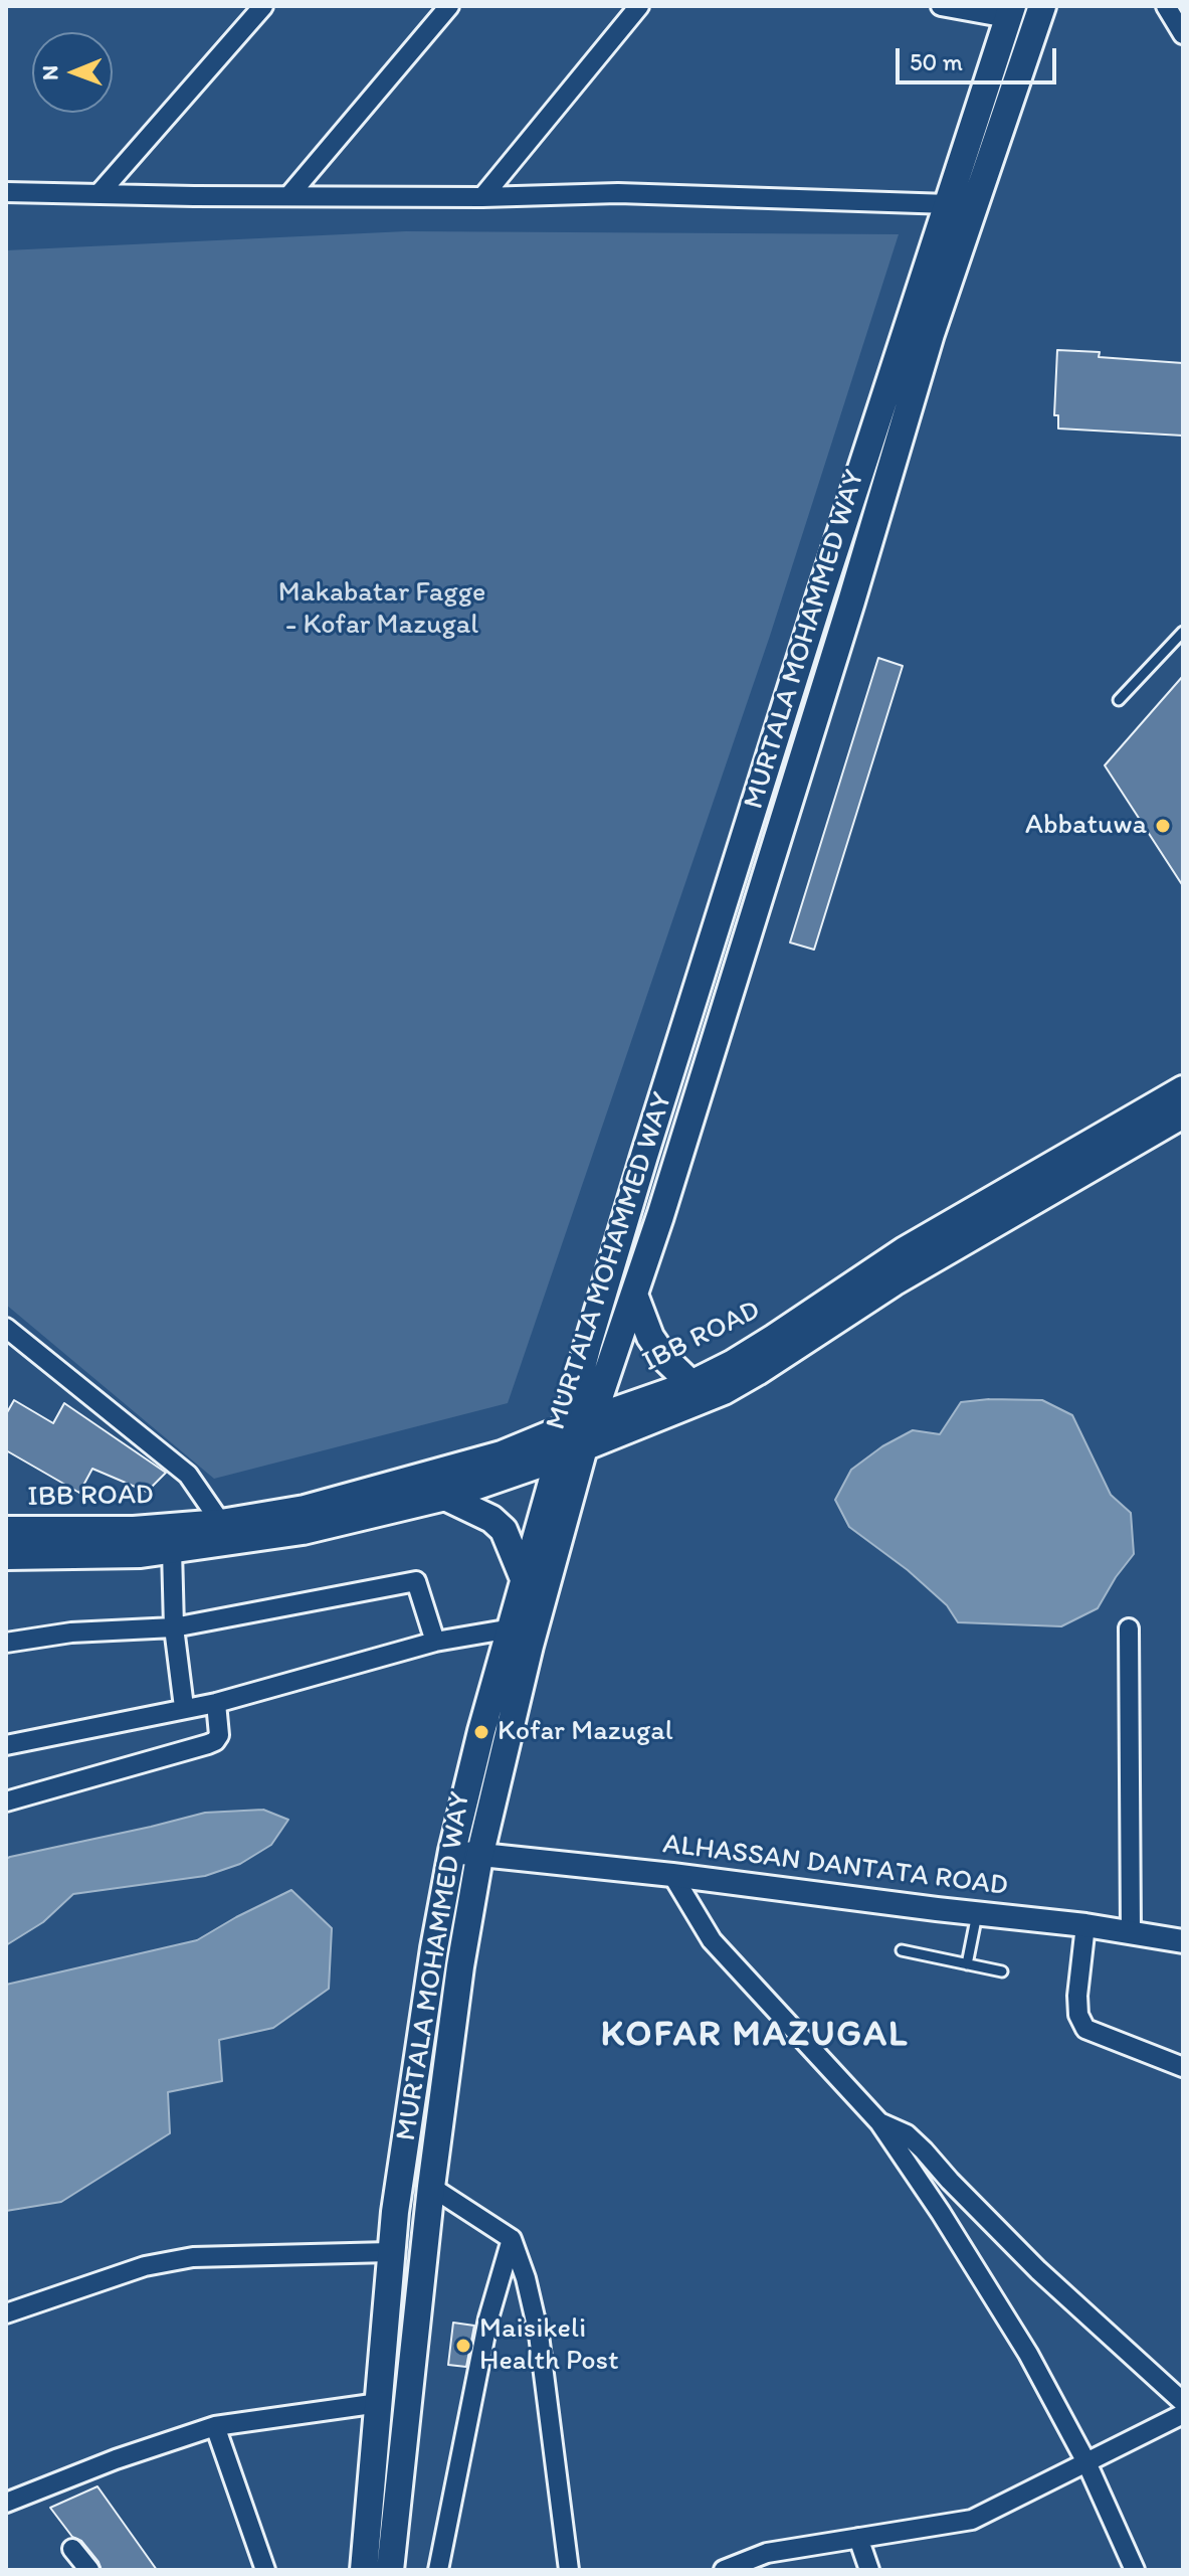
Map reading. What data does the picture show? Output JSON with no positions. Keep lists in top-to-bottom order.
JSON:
{
  "streets": {
    "main road": ["MURTALA MOHAMMED WAY", "IBB ROAD"],
    "street": ["ALHASSAN DANTATA ROAD"]
  },
  "crossings": [
    ["MURTALA MOHAMMED WAY", "IBB ROAD"],
    ["MURTALA MOHAMMED WAY", "ALHASSAN DANTATA ROAD"]
  ],
  "districts": ["KOFAR MAZUGAL"],
  "parks": ["Makabatar Fagge - Kofar Mazugal"],
  "places": ["Abbatuwa", "Kofar Mazugal", "Maisikeli Health Post"],
  "scale_bar": "50 m",
  "north": "left"
}
